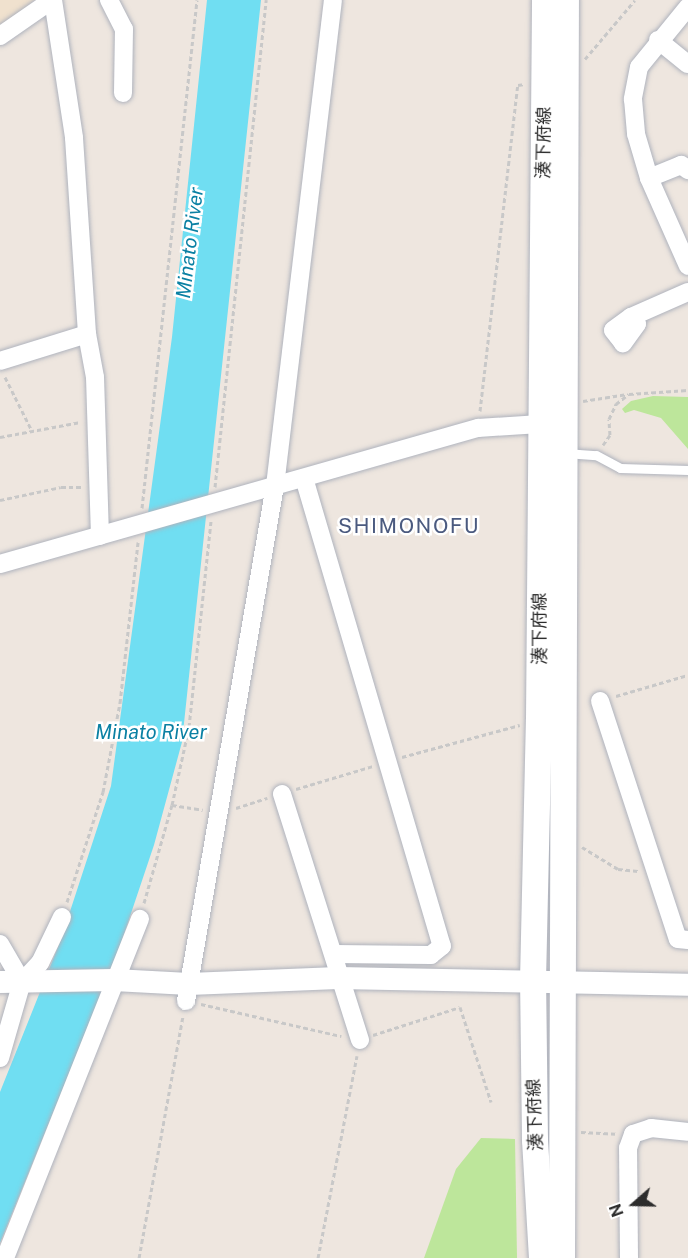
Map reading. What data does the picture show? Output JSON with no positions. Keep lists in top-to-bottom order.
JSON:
{
  "streets": {
    "main road": ["湊下府線"]
  },
  "districts": ["SHIMONOFU"],
  "water": ["Minato River"],
  "north": "left"
}
